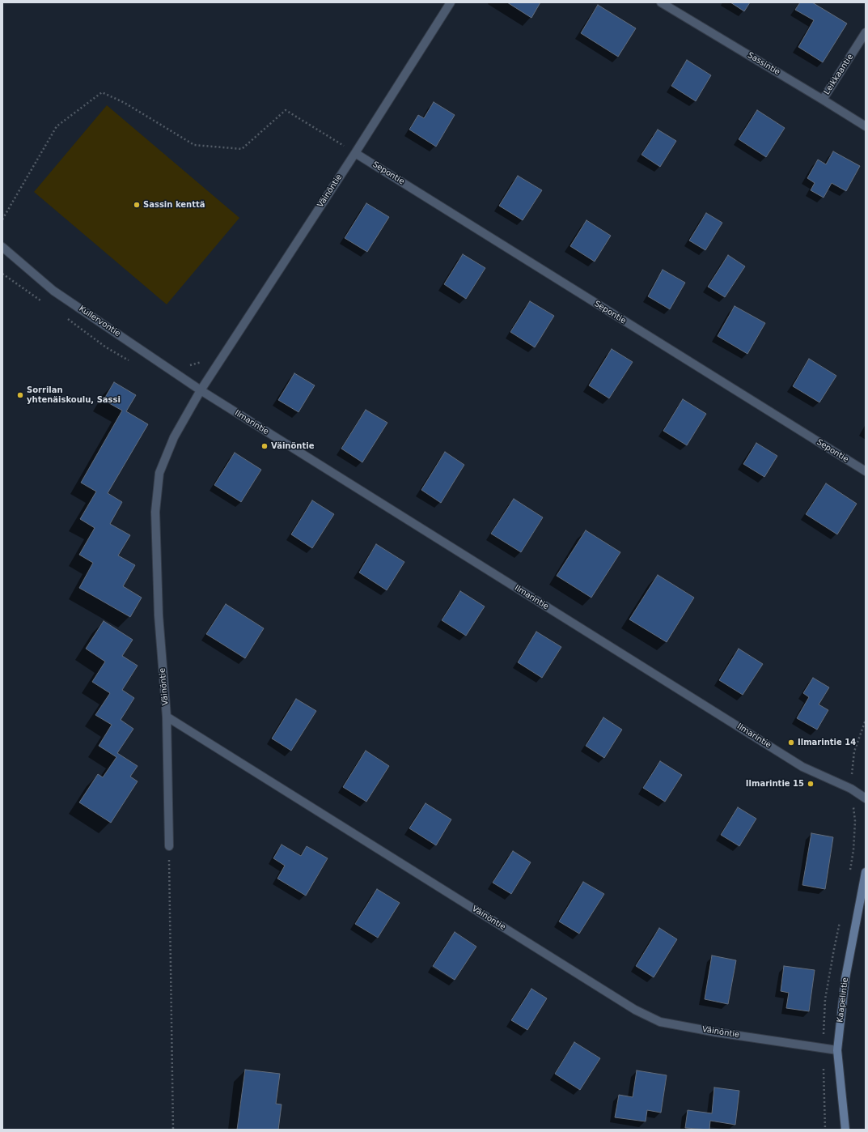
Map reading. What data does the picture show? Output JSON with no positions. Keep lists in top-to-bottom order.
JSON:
{
  "streets": {
    "street": [
      "Sassintie",
      "Leikkaantie",
      "Sepontie",
      "Väinöntie",
      "Kullervontie",
      "Ilmarintie",
      "Kaapelintie"
    ]
  },
  "crossings": [
    ["Sassintie", "Leikkaantie"],
    ["Sepontie", "Väinöntie"],
    ["Väinöntie", "Kullervontie"],
    ["Väinöntie", "Ilmarintie"],
    ["Väinöntie", "Kaapelintie"],
    ["Kullervontie", "Ilmarintie"]
  ],
  "places": [
    "Sassin kenttä",
    "Sorrilan yhtenäiskoulu, Sassi",
    "Väinöntie",
    "Ilmarintie 14",
    "Ilmarintie 15"
  ]
}
